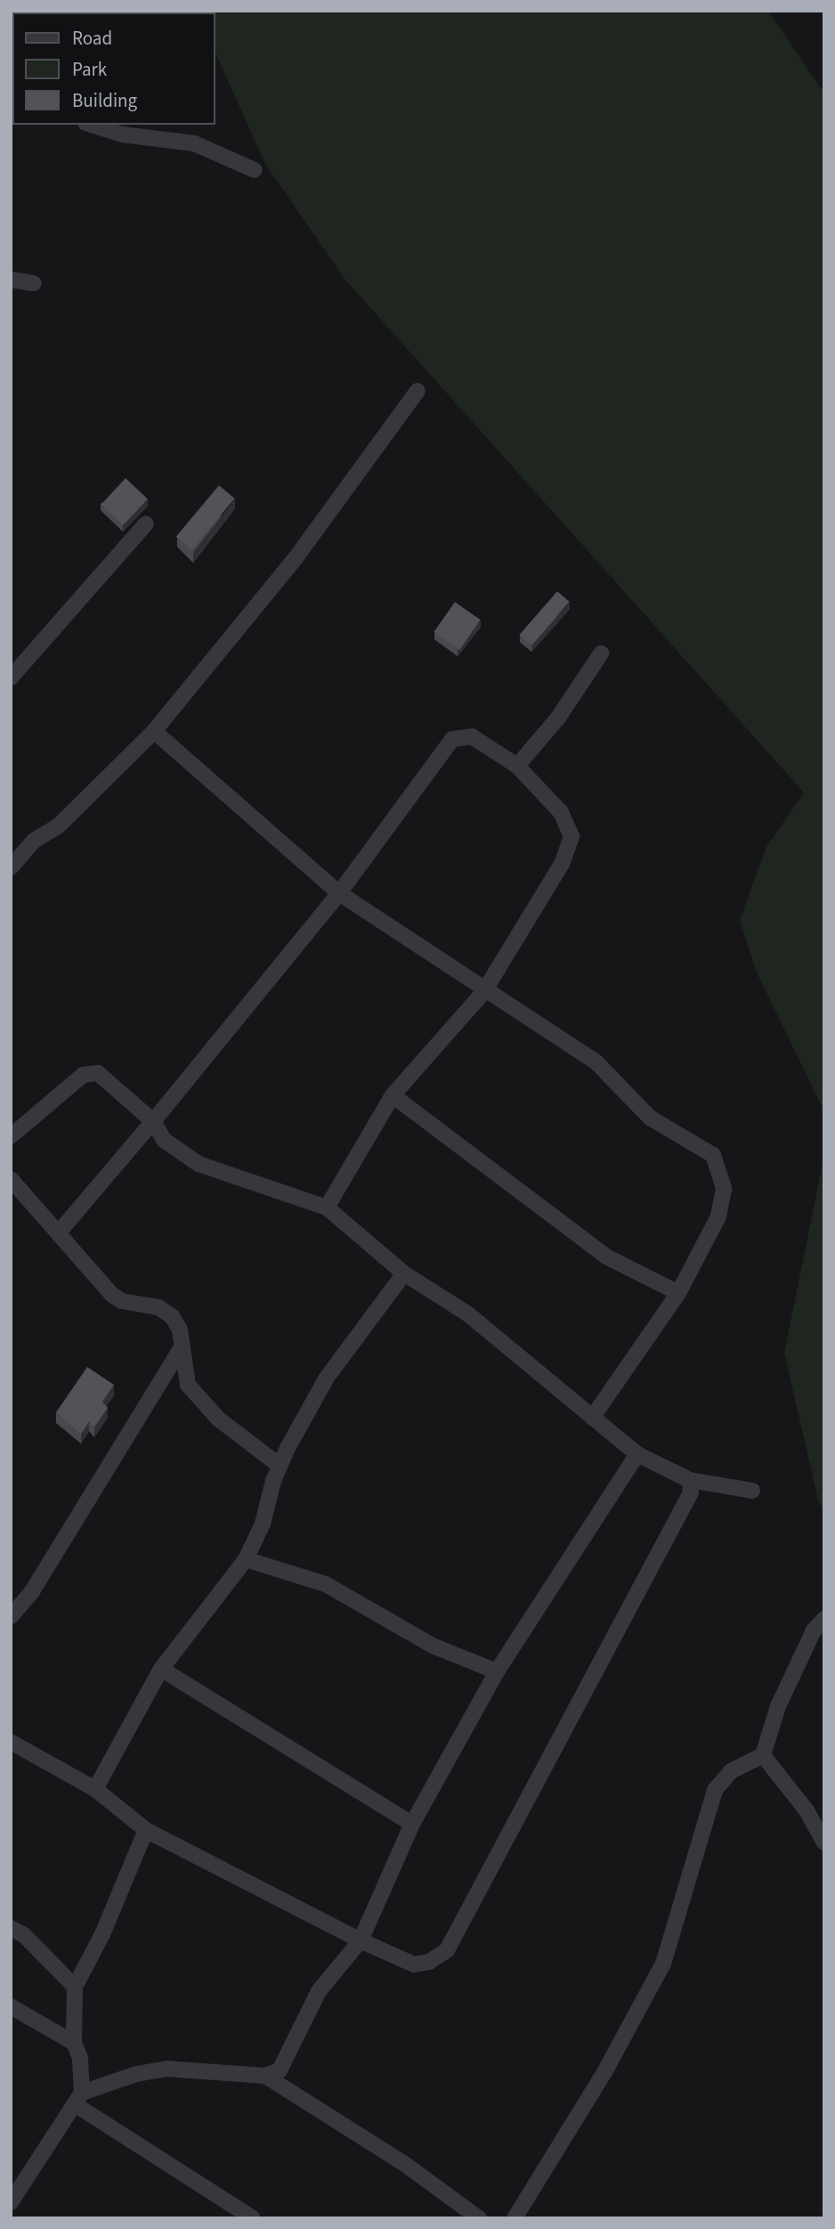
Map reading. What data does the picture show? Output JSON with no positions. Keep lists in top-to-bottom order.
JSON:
{
  "legend": ["Road", "Park", "Building"]
}
